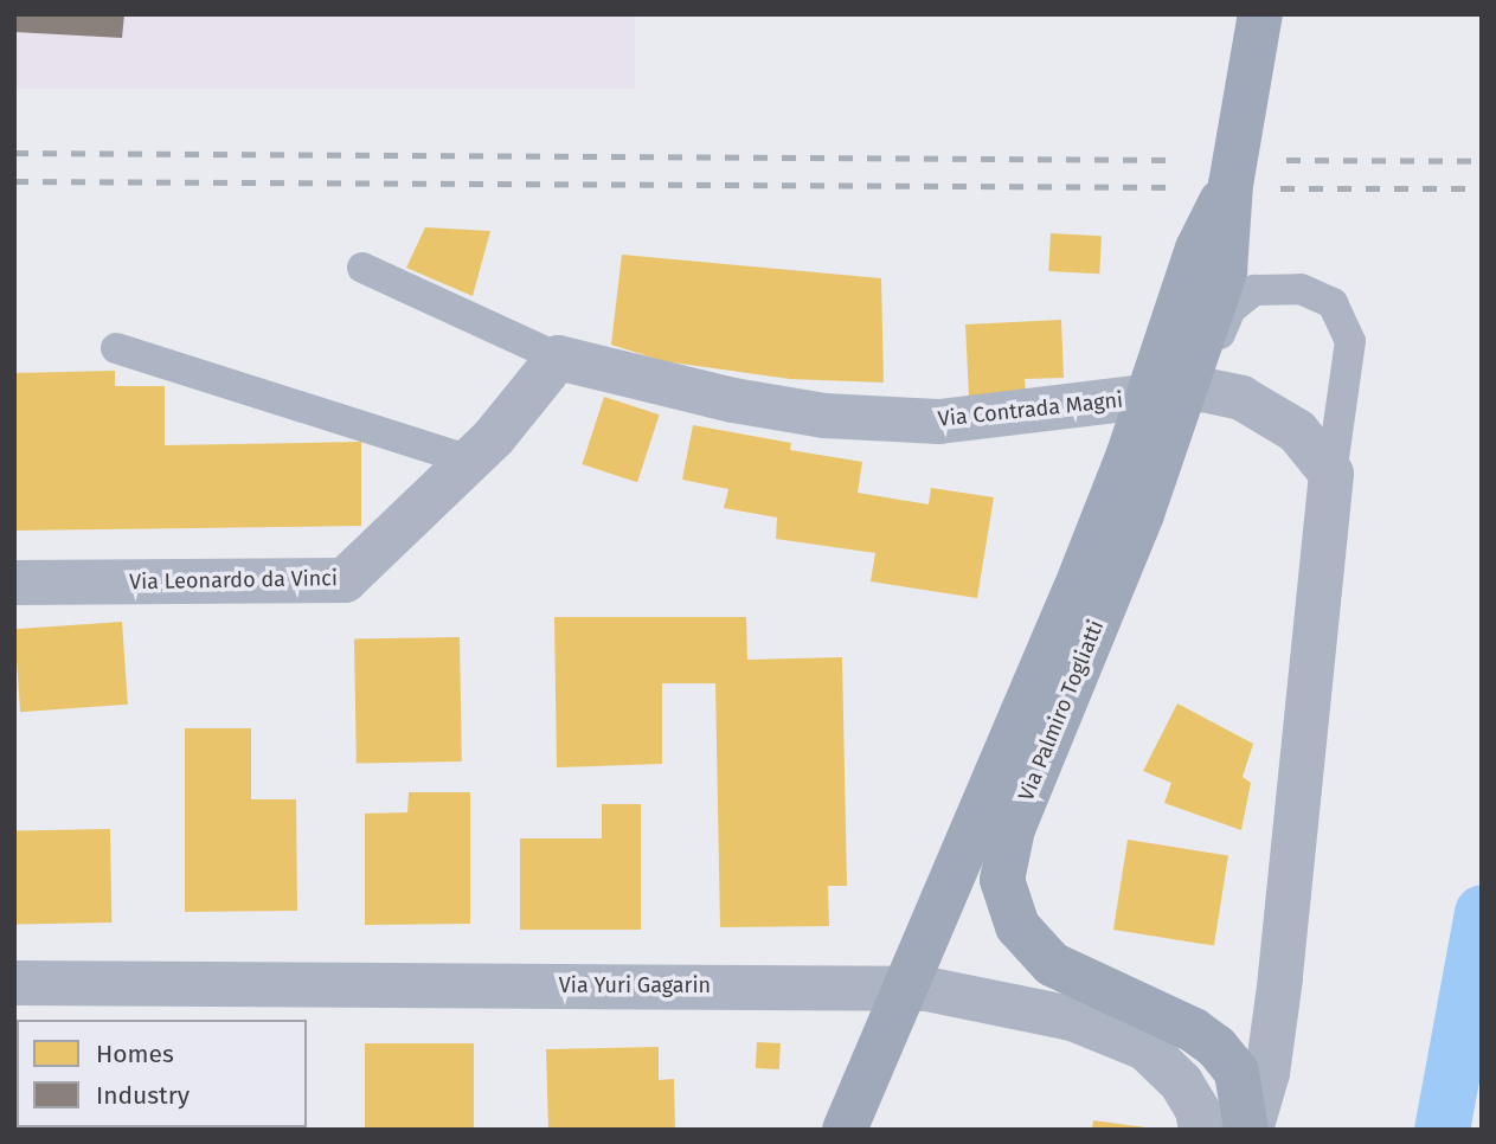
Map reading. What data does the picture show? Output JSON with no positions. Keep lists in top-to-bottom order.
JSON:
{
  "streets": {
    "main road": ["Via Palmiro Togliatti"],
    "street": ["Via Contrada Magni", "Via Leonardo da Vinci", "Via Yuri Gagarin"]
  },
  "crossings": [
    ["Via Contrada Magni", "Via Palmiro Togliatti"]
  ],
  "legend": ["Homes", "Industry"]
}
